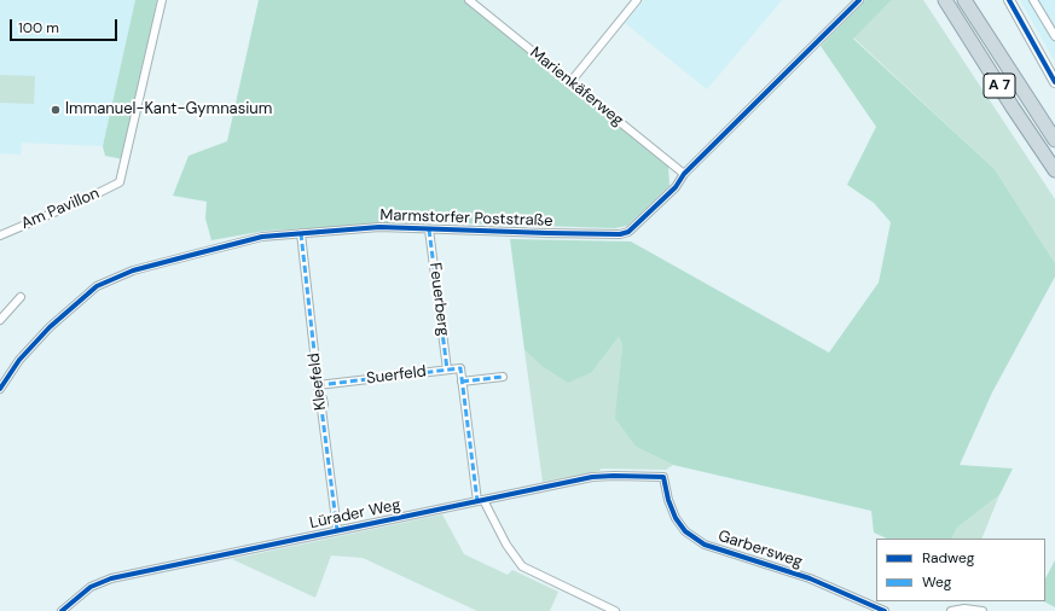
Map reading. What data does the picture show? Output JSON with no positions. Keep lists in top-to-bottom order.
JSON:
{
  "streets": {
    "highway": ["A 7"],
    "street": [
      "Marienkäferweg",
      "Am Pavillon",
      "Marmstorfer Poststraße",
      "Feuerberg",
      "Suerfeld",
      "Kleefeld",
      "Lürader Weg",
      "Garbersweg"
    ]
  },
  "crossings": [
    ["Marienkäferweg", "Marmstorfer Poststraße"],
    ["Marmstorfer Poststraße", "Feuerberg"],
    ["Marmstorfer Poststraße", "Kleefeld"],
    ["Feuerberg", "Suerfeld"],
    ["Suerfeld", "Kleefeld"],
    ["Kleefeld", "Lürader Weg"],
    ["Lürader Weg", "Garbersweg"]
  ],
  "places": ["Immanuel-Kant-Gymnasium"],
  "legend": ["Radweg", "Weg"],
  "scale_bar": "100 m"
}
